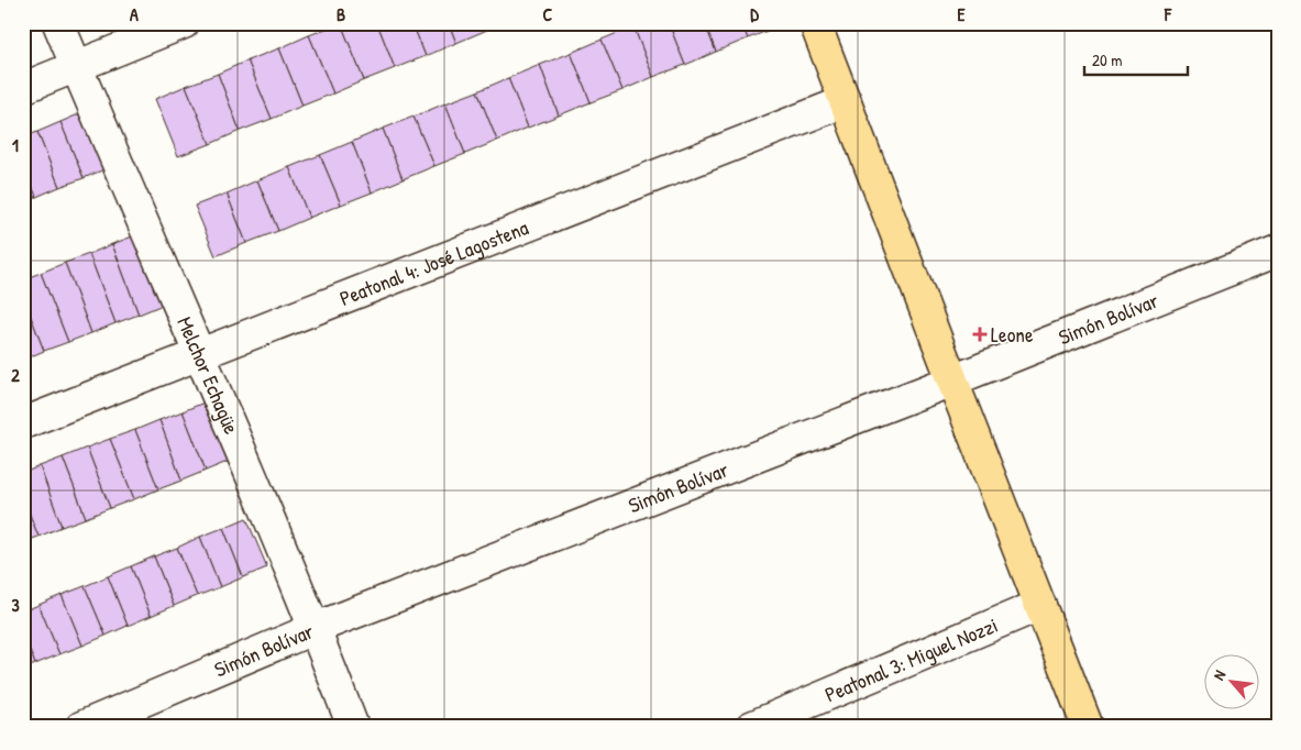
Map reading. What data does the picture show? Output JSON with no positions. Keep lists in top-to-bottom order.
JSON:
{
  "streets": {
    "street": [
      "Peatonal 4: José Lagostena",
      "Simón Bolívar",
      "Melchor Echagüe",
      "Peatonal 3: Miguel Nozzi"
    ]
  },
  "crossings": [
    ["Peatonal 4: José Lagostena", "Melchor Echagüe"],
    ["Simón Bolívar", "Melchor Echagüe"]
  ],
  "places": {
    "health": ["Leone"]
  },
  "scale_bar": "20 m",
  "north": "top left",
  "grid": {
    "columns": [
      "A",
      "B",
      "C",
      "D",
      "E",
      "F"
    ],
    "rows": ["1", "2", "3"]
  }
}
